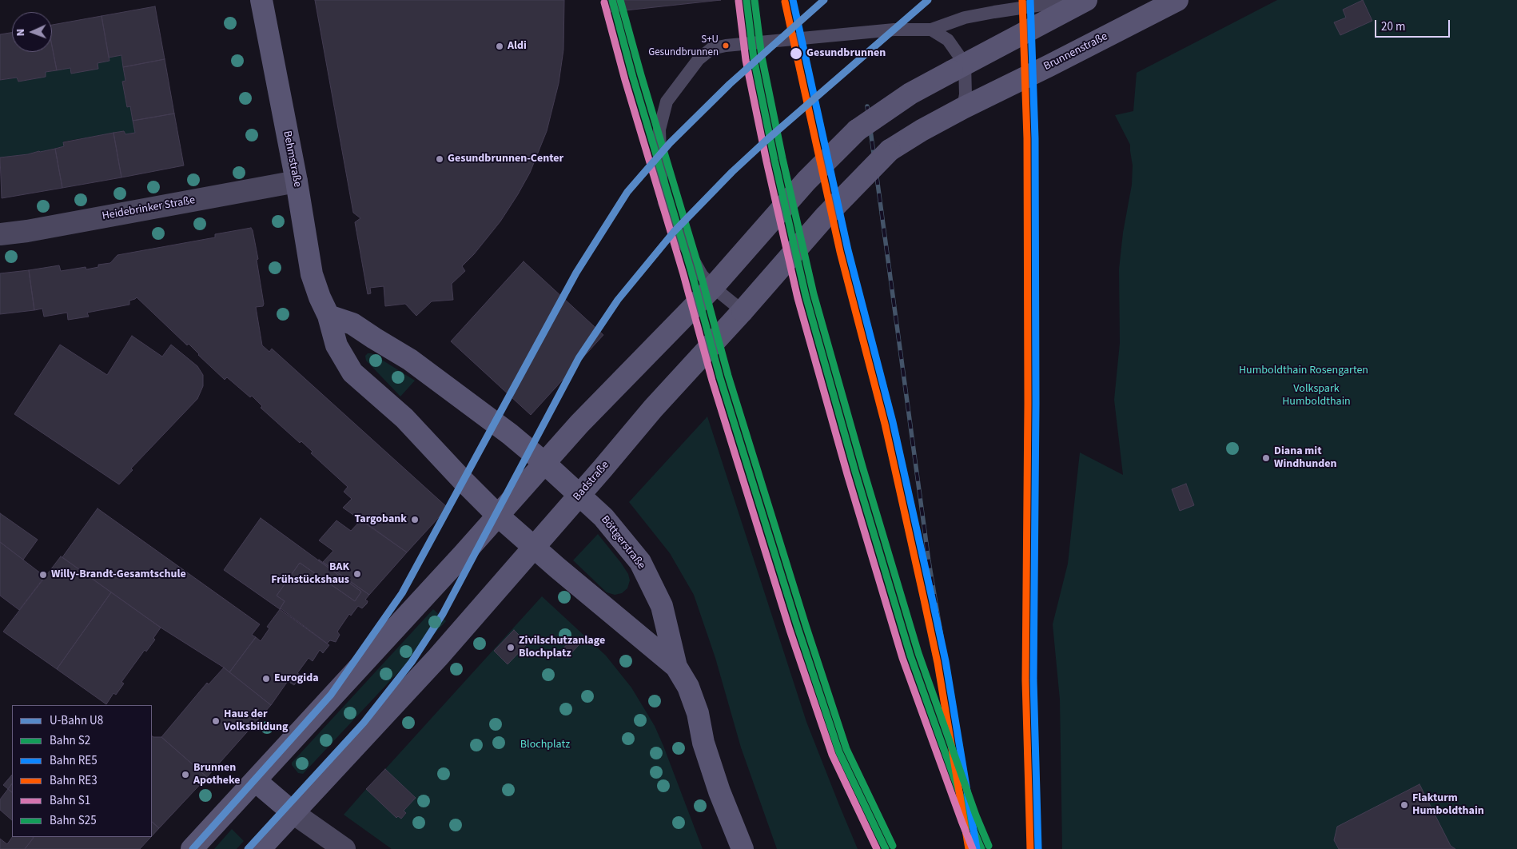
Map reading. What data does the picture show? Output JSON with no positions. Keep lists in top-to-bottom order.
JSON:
{
  "streets": {
    "main road": [
      "Brunnenstraße",
      "Behmstraße",
      "Badstraße",
      "Böttgerstraße"
    ],
    "street": ["Heidebrinker Straße"]
  },
  "crossings": [
    ["Brunnenstraße", "Badstraße"],
    ["Behmstraße", "Heidebrinker Straße"],
    ["Behmstraße", "Badstraße"],
    ["Behmstraße", "Böttgerstraße"],
    ["Badstraße", "Böttgerstraße"]
  ],
  "parks": ["Humboldthain Rosengarten", "Volkspark Humboldthain", "Blochplatz"],
  "places": [
    "S+U Gesundbrunnen",
    "Aldi",
    "Gesundbrunnen",
    "Gesundbrunnen-Center",
    "Diana mit Windhunden",
    "Targobank",
    "BAK Frühstückshaus",
    "Willy-Brandt-Gesamtschule",
    "Zivilschutzanlage Blochplatz",
    "Eurogida",
    "Haus der Volksbildung",
    "Brunnen Apotheke",
    "Flakturm Humboldthain"
  ],
  "lines": [
    "metro line U8",
    "rail line S2",
    "rail line RE5",
    "rail line RE3",
    "rail line S25",
    "rail line S1"
  ],
  "legend": [
    "U-Bahn U8",
    "Bahn S2",
    "Bahn RE5",
    "Bahn RE3",
    "Bahn S1",
    "Bahn S25"
  ],
  "scale_bar": "20 m",
  "north": "left"
}
